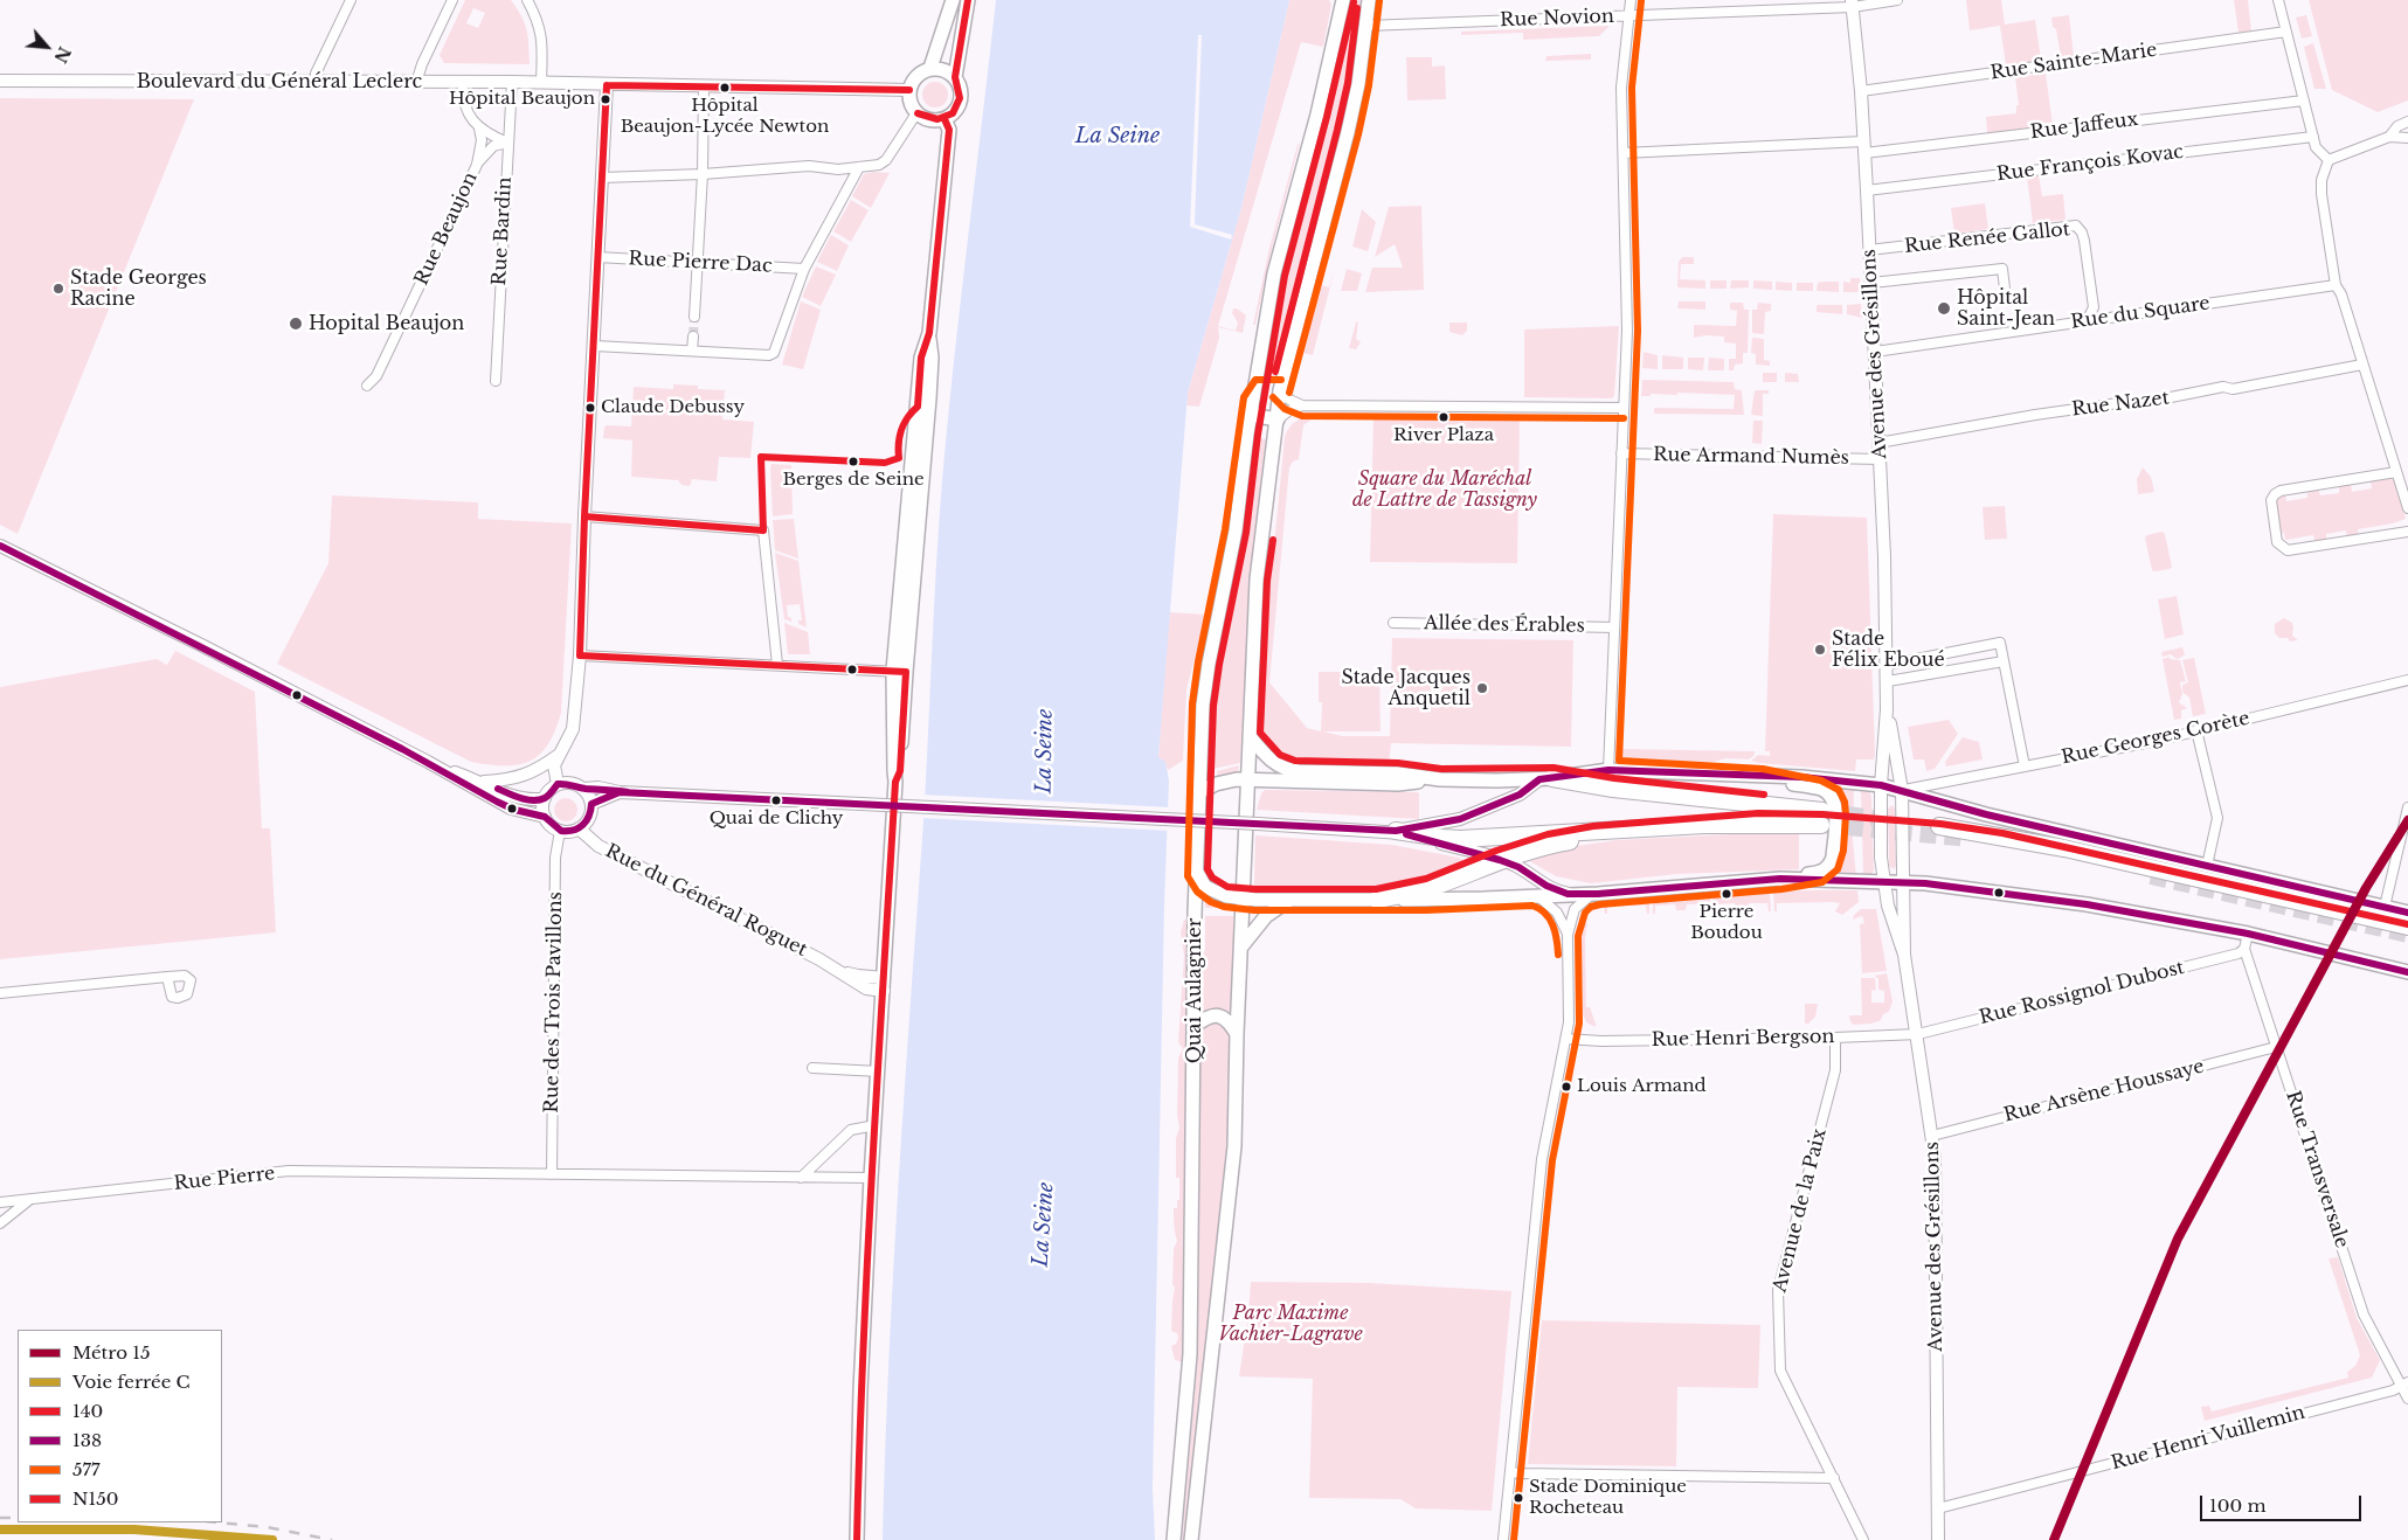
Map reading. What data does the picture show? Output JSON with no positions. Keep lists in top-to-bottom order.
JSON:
{
  "streets": {
    "main road": [
      "Boulevard du Général Leclerc",
      "Avenue des Grésillons",
      "Rue du Général Roguet",
      "Quai Aulagnier"
    ],
    "street": [
      "Rue Novion",
      "Rue Sainte-Marie",
      "Rue Jaffeux",
      "Rue François Kovac",
      "Rue Beaujon",
      "Rue Bardin",
      "Rue Renée Gallot",
      "Rue Pierre Dac",
      "Rue du Square",
      "Rue Nazet",
      "Rue Armand Numès",
      "Allée des Érables",
      "Rue Georges Corète",
      "Rue Rossignol Dubost",
      "Rue des Trois Pavillons",
      "Rue Henri Bergson",
      "Rue Arsène Houssaye",
      "Rue Transversale",
      "Rue Pierre",
      "Avenue de la Paix",
      "Rue Henri Vuillemin"
    ]
  },
  "crossings": [
    ["Rue Novion", "Avenue des Grésillons"],
    ["Rue Sainte-Marie", "Avenue des Grésillons"],
    ["Boulevard du Général Leclerc", "Rue Bardin"],
    ["Rue Jaffeux", "Avenue des Grésillons"],
    ["Rue François Kovac", "Avenue des Grésillons"],
    ["Rue Beaujon", "Rue Bardin"],
    ["Rue Renée Gallot", "Rue du Square"],
    ["Rue Renée Gallot", "Avenue des Grésillons"],
    ["Rue du Square", "Avenue des Grésillons"],
    ["Avenue des Grésillons", "Rue Nazet"],
    ["Avenue des Grésillons", "Rue Armand Numès"],
    ["Avenue des Grésillons", "Rue Georges Corète"],
    ["Avenue des Grésillons", "Rue Rossignol Dubost"],
    ["Avenue des Grésillons", "Rue Henri Bergson"],
    ["Avenue des Grésillons", "Rue Arsène Houssaye"],
    ["Avenue des Grésillons", "Rue Henri Vuillemin"],
    ["Rue du Général Roguet", "Rue des Trois Pavillons"],
    ["Rue Rossignol Dubost", "Rue Henri Bergson"],
    ["Rue Rossignol Dubost", "Rue Transversale"],
    ["Rue des Trois Pavillons", "Rue Pierre"],
    ["Rue Henri Bergson", "Avenue de la Paix"],
    ["Rue Arsène Houssaye", "Rue Transversale"],
    ["Rue Transversale", "Rue Henri Vuillemin"]
  ],
  "water": ["La Seine"],
  "parks": ["Square du Maréchal de Lattre de Tassigny", "Parc Maxime Vachier-Lagrave"],
  "places": [
    "Hôpital Beaujon-Lycée Newton",
    "Hôpital Beaujon",
    "Stade Georges Racine",
    "Hôpital Saint-Jean",
    "Hopital Beaujon",
    "Claude Debussy",
    "River Plaza",
    "Berges de Seine",
    "Stade Félix Eboué",
    "Stade Jacques Anquetil",
    "Quai de Clichy",
    "Pierre Boudou",
    "Louis Armand",
    "Stade Dominique Rocheteau"
  ],
  "lines": [
    "transit line 140",
    "transit line 577",
    "transit line N150",
    "transit line 138",
    "metro line 15",
    "rail line C"
  ],
  "legend": [
    "Métro 15",
    "Voie ferrée C",
    "140",
    "138",
    "577",
    "N150"
  ],
  "scale_bar": "100 m",
  "north": "bottom right"
}
